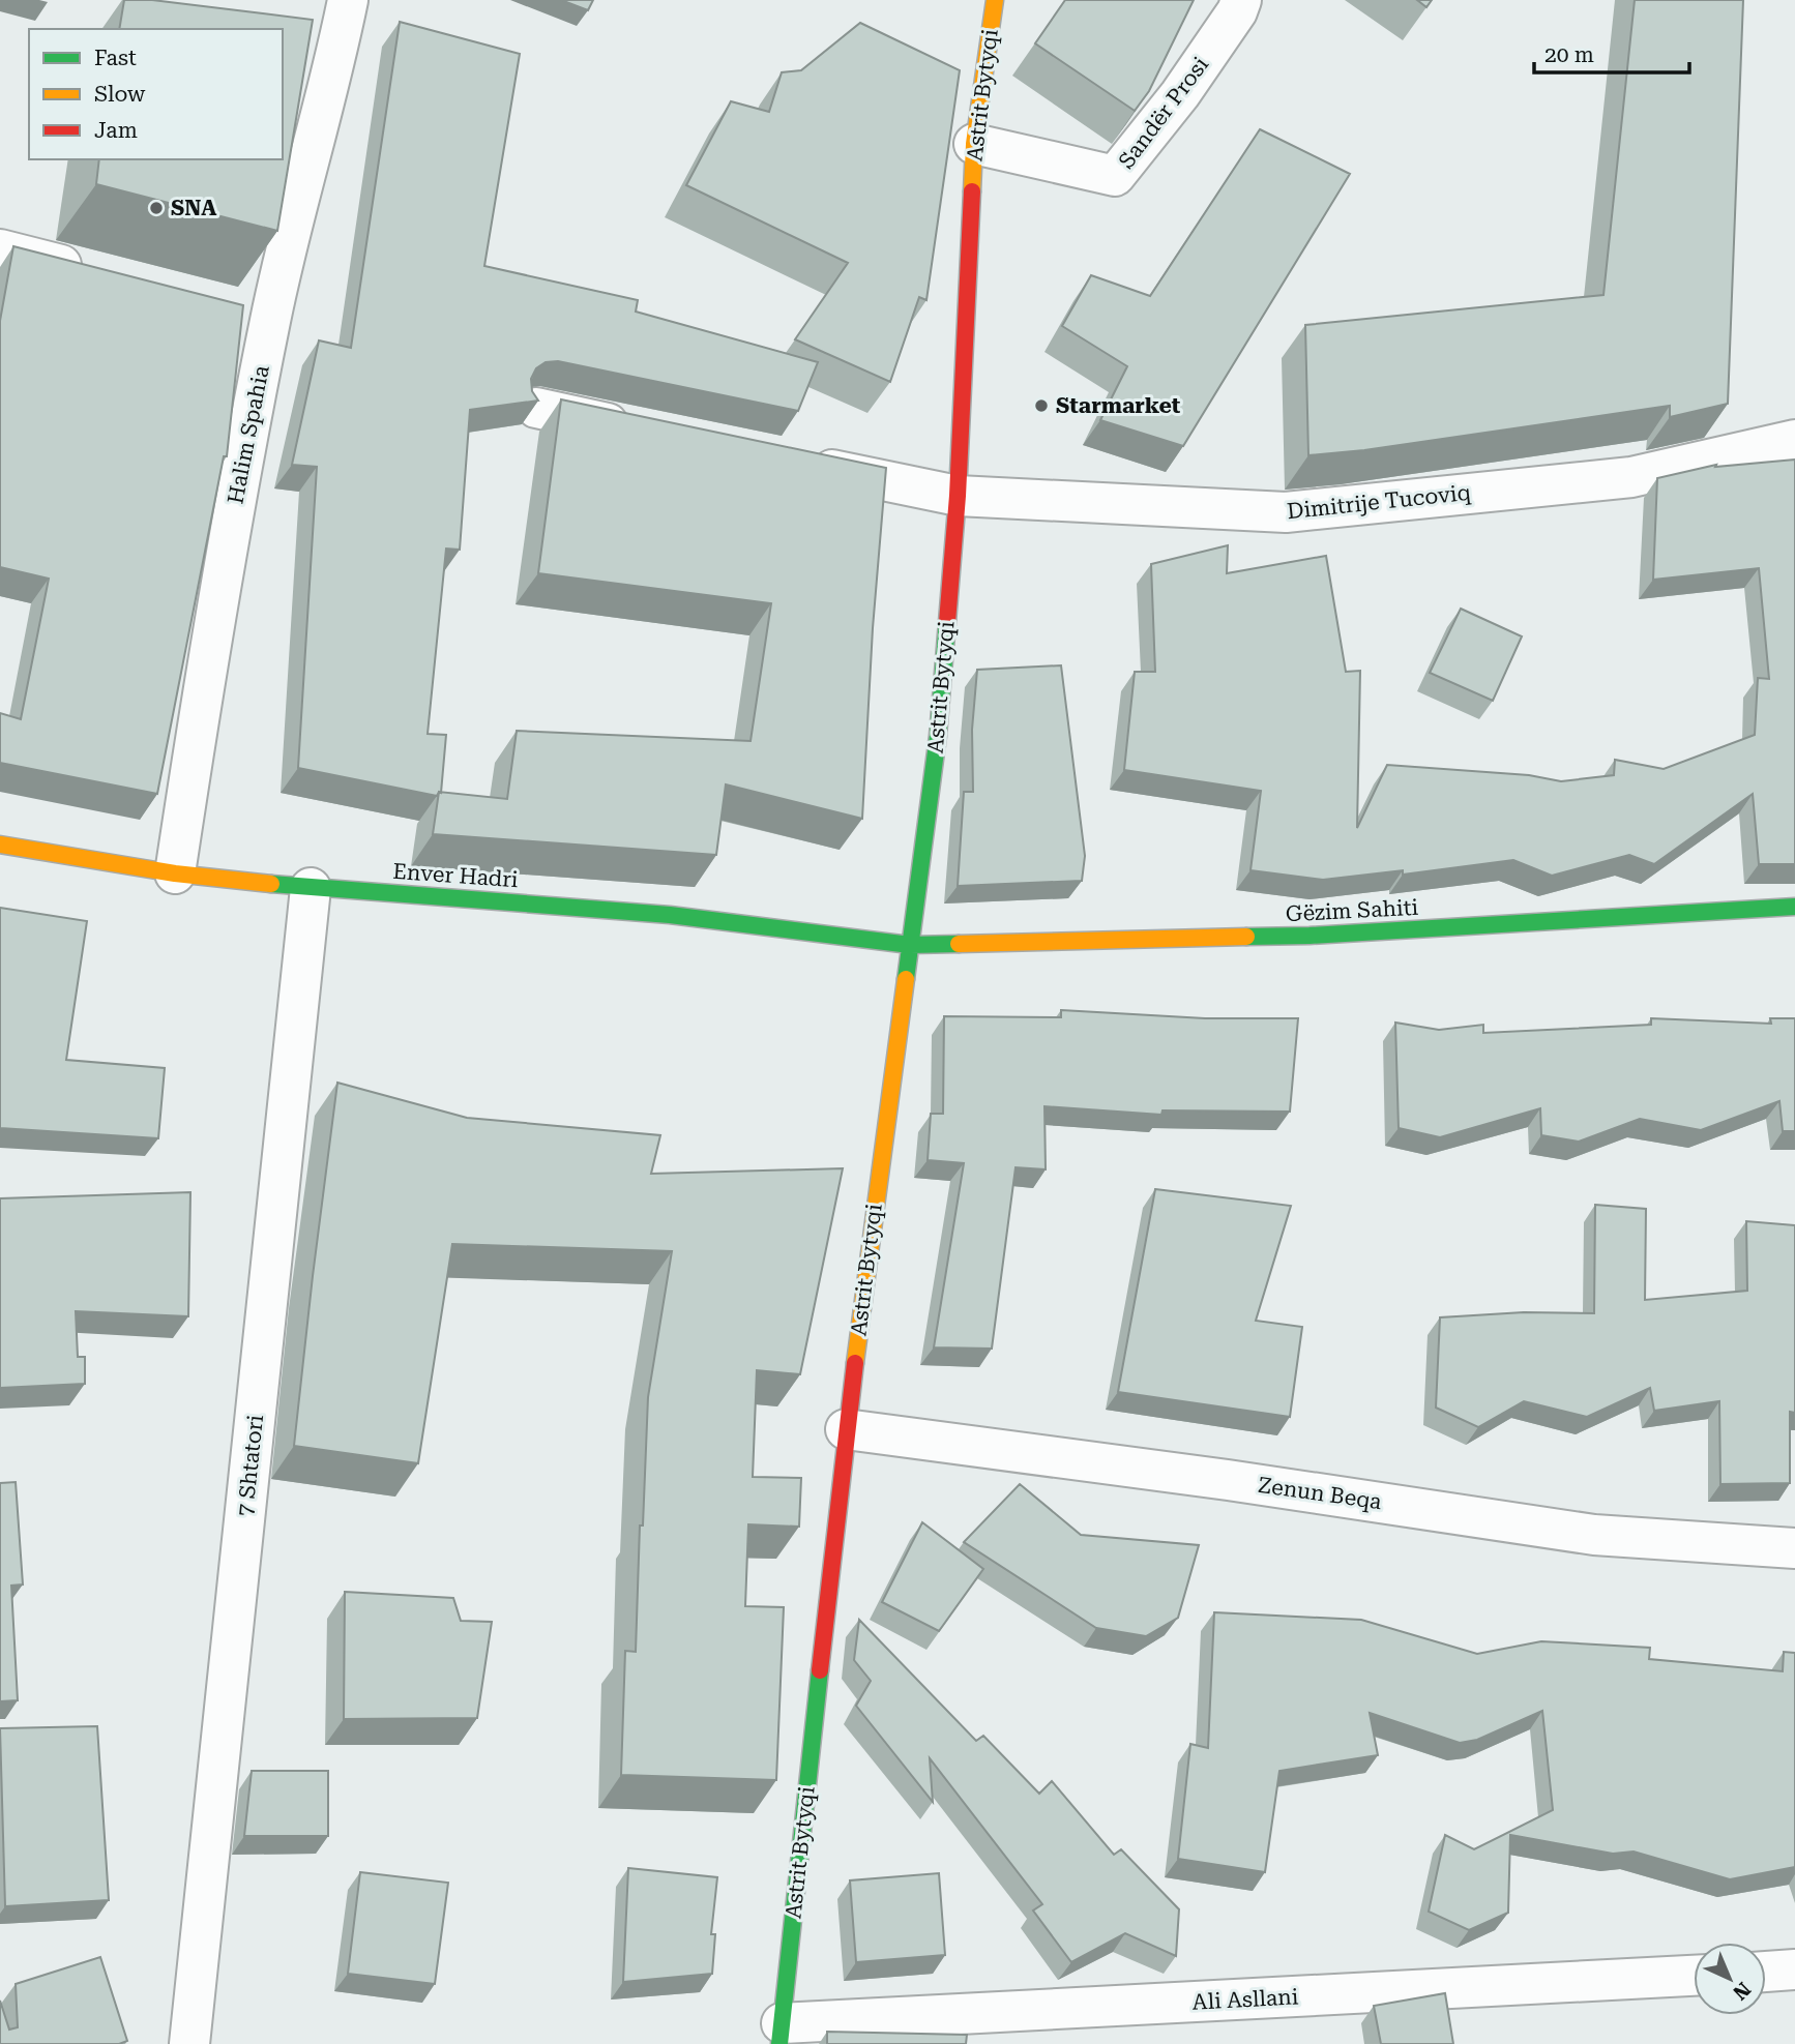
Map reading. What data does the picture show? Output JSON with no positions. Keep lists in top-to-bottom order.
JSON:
{
  "streets": {
    "street": [
      "Astrit Bytyqi",
      "Sandër Prosi",
      "Halim Spahia",
      "Dimitrije Tucoviq",
      "Enver Hadri",
      "Gëzim Sahiti",
      "7 Shtatori",
      "Zenun Beqa",
      "Ali Asllani"
    ]
  },
  "crossings": [
    ["Astrit Bytyqi", "Sandër Prosi"],
    ["Astrit Bytyqi", "Dimitrije Tucoviq"],
    ["Astrit Bytyqi", "Enver Hadri"],
    ["Astrit Bytyqi", "Gëzim Sahiti"],
    ["Astrit Bytyqi", "Zenun Beqa"],
    ["Astrit Bytyqi", "Ali Asllani"],
    ["Halim Spahia", "Enver Hadri"],
    ["Enver Hadri", "Gëzim Sahiti"],
    ["Enver Hadri", "7 Shtatori"]
  ],
  "places": ["SNA", "Starmarket"],
  "legend": ["Fast", "Slow", "Jam"],
  "scale_bar": "20 m",
  "north": "bottom right"
}
